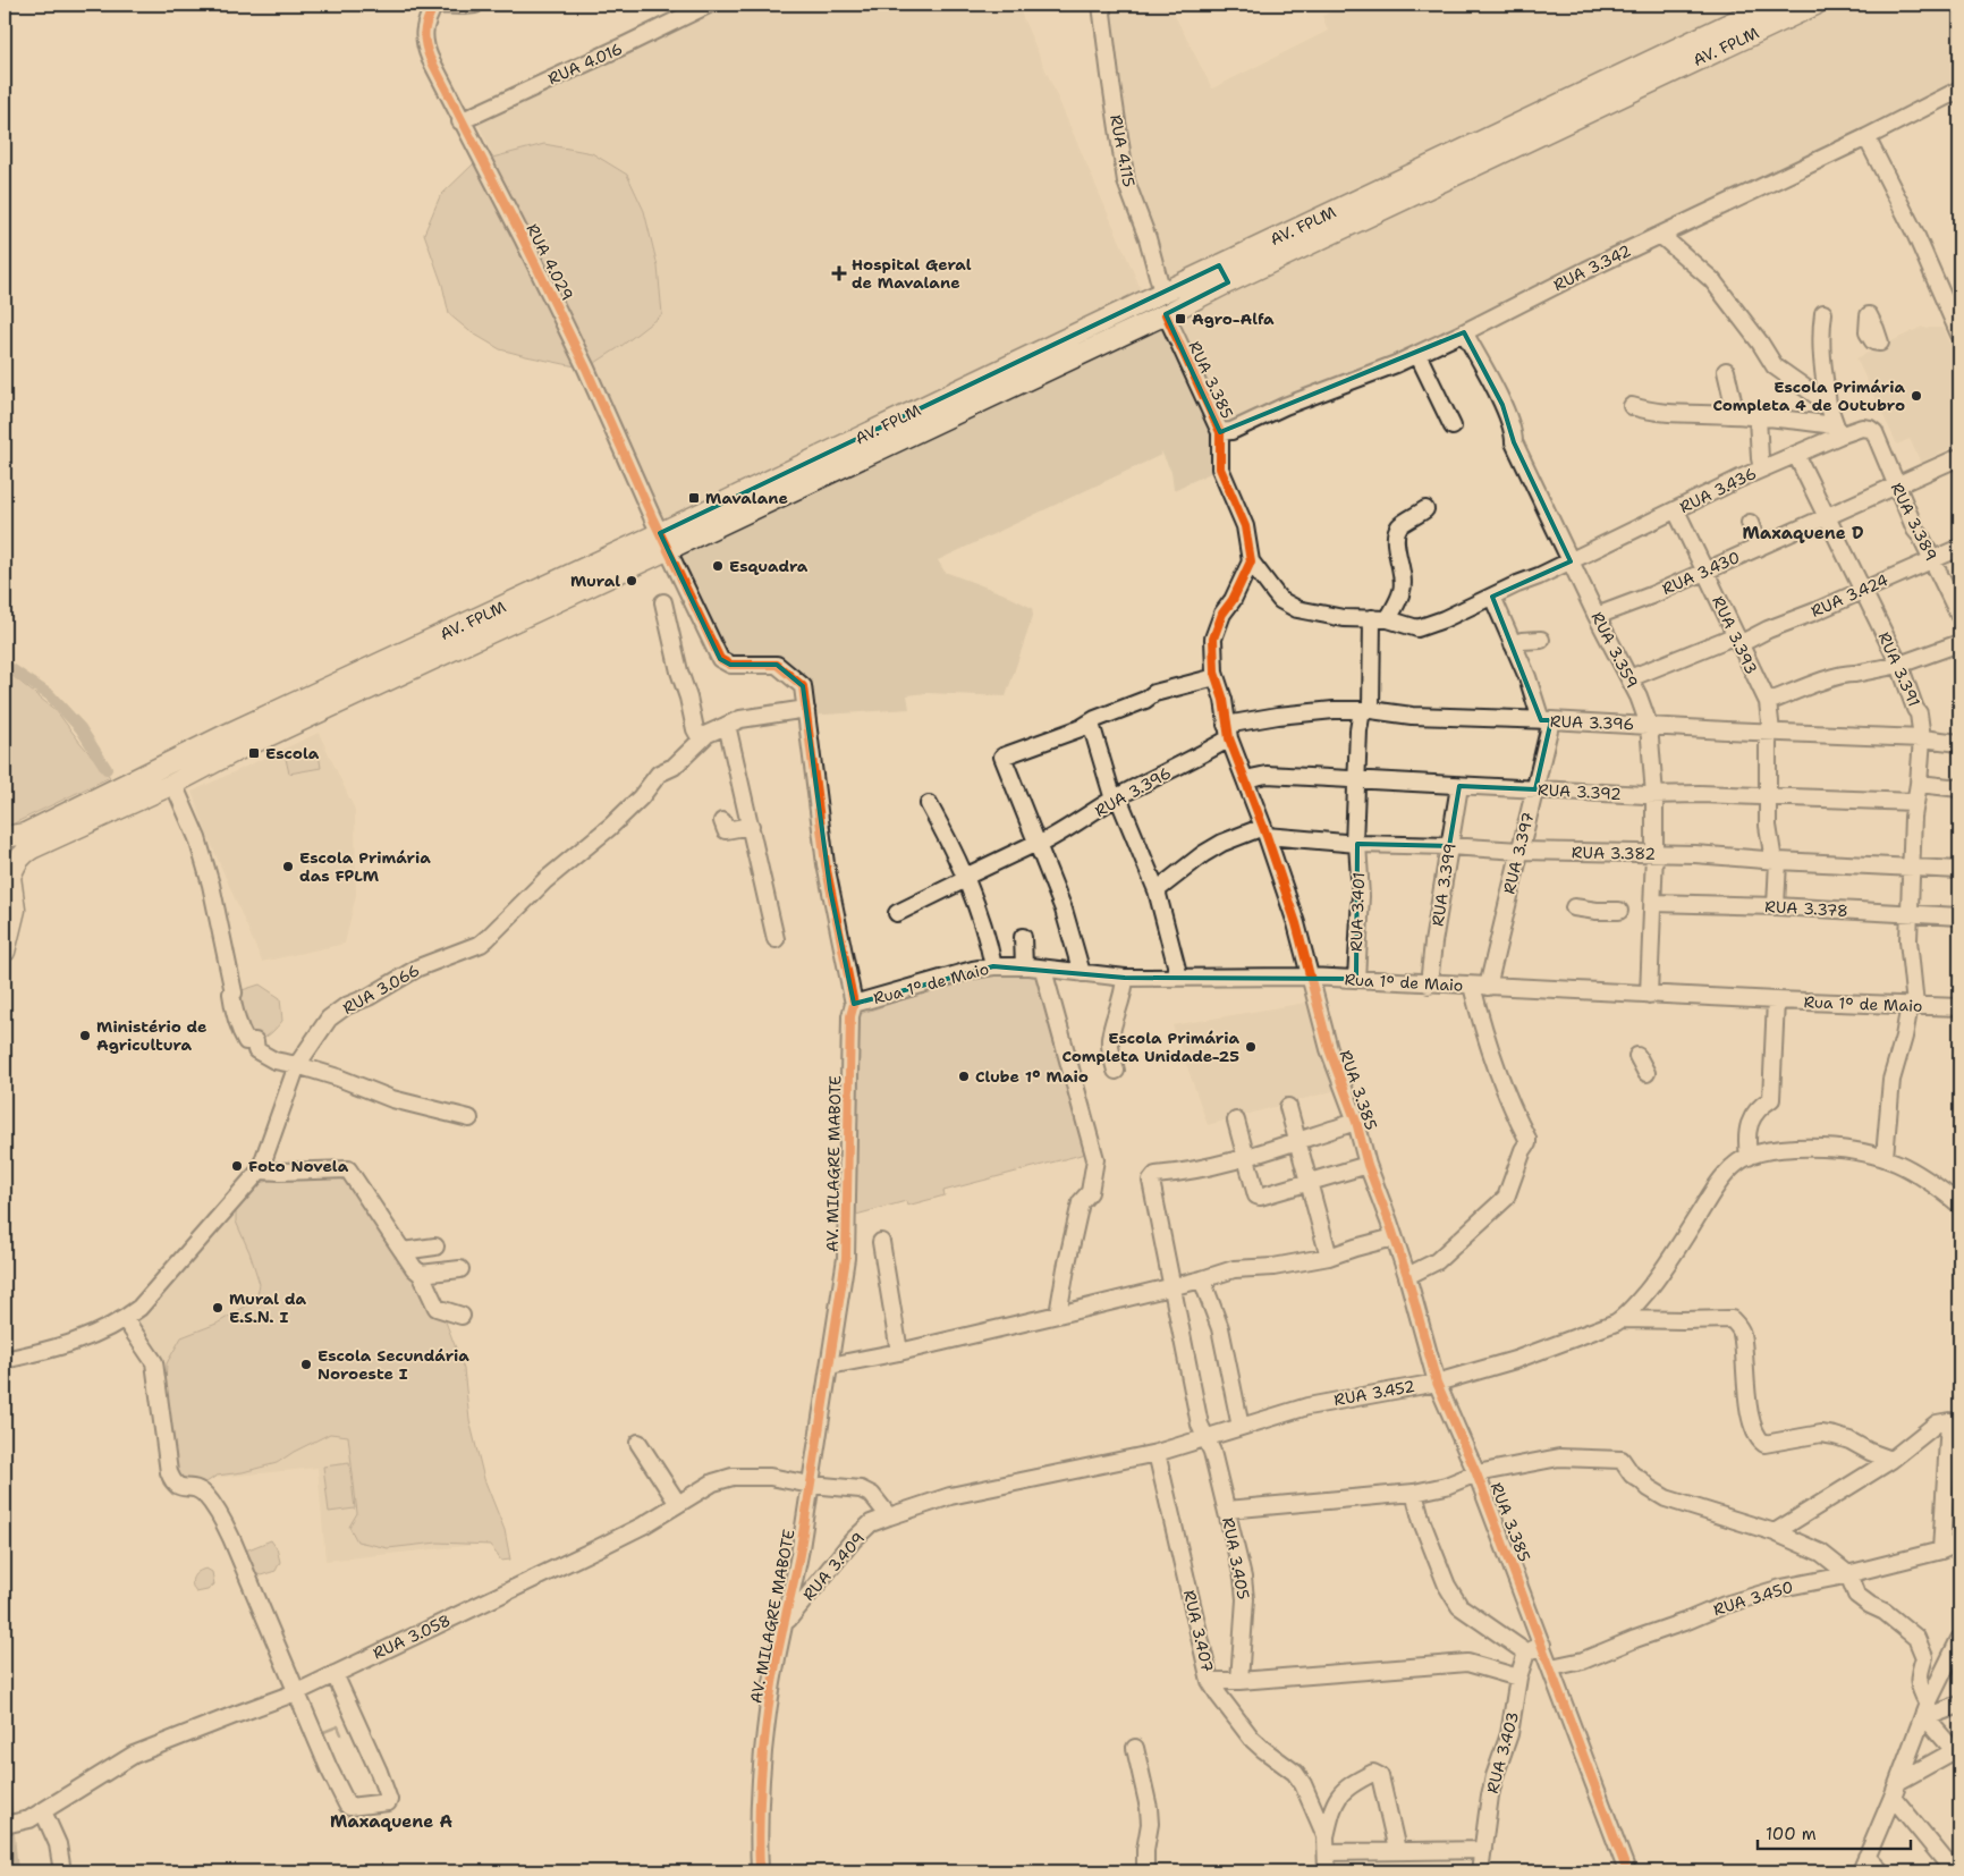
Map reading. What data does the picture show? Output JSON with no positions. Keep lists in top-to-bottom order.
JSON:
{
  "streets": {
    "main road": ["AV. FPLM"],
    "street": [
      "RUA 4.016",
      "RUA 4.115",
      "RUA 4.029",
      "RUA 3.342",
      "RUA 3.385",
      "RUA 3.436",
      "RUA 3.389",
      "RUA 3.430",
      "RUA 3.424",
      "RUA 3.393",
      "RUA 3.359",
      "RUA 3.391",
      "RUA 3.396",
      "RUA 3.392",
      "RUA 3.397",
      "RUA 3.382",
      "RUA 3.399",
      "RUA 3.378",
      "RUA 3.401",
      "Rua 1º de Maio",
      "RUA 3.066",
      "AV. MILAGRE MABOTE",
      "RUA 3.452",
      "RUA 3.405",
      "RUA 3.409",
      "RUA 3.450",
      "RUA 3.407",
      "RUA 3.058",
      "RUA 3.403"
    ]
  },
  "crossings": [
    ["AV. FPLM", "RUA 4.115"],
    ["AV. FPLM", "RUA 4.029"],
    ["AV. FPLM", "RUA 3.385"],
    ["AV. FPLM", "AV. MILAGRE MABOTE"],
    ["RUA 4.016", "RUA 4.029"],
    ["RUA 4.029", "AV. MILAGRE MABOTE"],
    ["RUA 3.342", "RUA 3.385"],
    ["RUA 3.342", "RUA 3.359"],
    ["RUA 3.385", "RUA 3.436"],
    ["RUA 3.385", "RUA 3.396"],
    ["RUA 3.385", "RUA 3.392"],
    ["RUA 3.385", "RUA 3.382"],
    ["RUA 3.385", "Rua 1º de Maio"],
    ["RUA 3.385", "RUA 3.452"],
    ["RUA 3.385", "RUA 3.450"],
    ["RUA 3.436", "RUA 3.389"],
    ["RUA 3.436", "RUA 3.393"],
    ["RUA 3.436", "RUA 3.359"],
    ["RUA 3.436", "RUA 3.391"],
    ["RUA 3.436", "RUA 3.401"],
    ["RUA 3.389", "RUA 3.430"],
    ["RUA 3.389", "RUA 3.424"],
    ["RUA 3.430", "RUA 3.393"],
    ["RUA 3.430", "RUA 3.359"],
    ["RUA 3.430", "RUA 3.391"],
    ["RUA 3.424", "RUA 3.393"],
    ["RUA 3.424", "RUA 3.359"],
    ["RUA 3.424", "RUA 3.391"],
    ["RUA 3.393", "RUA 3.396"],
    ["RUA 3.393", "RUA 3.392"],
    ["RUA 3.393", "RUA 3.382"],
    ["RUA 3.393", "RUA 3.378"],
    ["RUA 3.359", "RUA 3.396"],
    ["RUA 3.359", "RUA 3.392"],
    ["RUA 3.359", "RUA 3.382"],
    ["RUA 3.359", "RUA 3.378"],
    ["RUA 3.359", "Rua 1º de Maio"],
    ["RUA 3.391", "RUA 3.396"],
    ["RUA 3.391", "RUA 3.392"],
    ["RUA 3.391", "RUA 3.382"],
    ["RUA 3.391", "RUA 3.378"],
    ["RUA 3.391", "Rua 1º de Maio"],
    ["RUA 3.391", "RUA 3.452"],
    ["RUA 3.396", "RUA 3.397"],
    ["RUA 3.396", "RUA 3.401"],
    ["RUA 3.392", "RUA 3.397"],
    ["RUA 3.392", "RUA 3.399"],
    ["RUA 3.392", "RUA 3.401"],
    ["RUA 3.397", "RUA 3.382"],
    ["RUA 3.397", "Rua 1º de Maio"],
    ["RUA 3.382", "RUA 3.399"],
    ["RUA 3.382", "RUA 3.401"],
    ["RUA 3.399", "Rua 1º de Maio"],
    ["RUA 3.401", "Rua 1º de Maio"],
    ["Rua 1º de Maio", "AV. MILAGRE MABOTE"],
    ["RUA 3.066", "AV. MILAGRE MABOTE"],
    ["AV. MILAGRE MABOTE", "RUA 3.409"],
    ["AV. MILAGRE MABOTE", "RUA 3.058"],
    ["RUA 3.452", "RUA 3.405"],
    ["RUA 3.452", "RUA 3.409"],
    ["RUA 3.452", "RUA 3.407"]
  ],
  "districts": ["Maxaquene D", "Maxaquene A"],
  "places": {
    "health": ["Hospital Geral de Mavalane"],
    "transit": ["Agro-Alfa", "Mavalane", "Escola"],
    "other": [
      "Escola Primária Completa 4 de Outubro",
      "Esquadra",
      "Mural",
      "Escola Primária das FPLM",
      "Ministério de Agricultura",
      "Escola Primária Completa Unidade-25",
      "Clube 1º Maio",
      "Foto Novela",
      "Mural da E.S.N. I",
      "Escola Secundária Noroeste I"
    ]
  },
  "scale_bar": "100 m"
}
